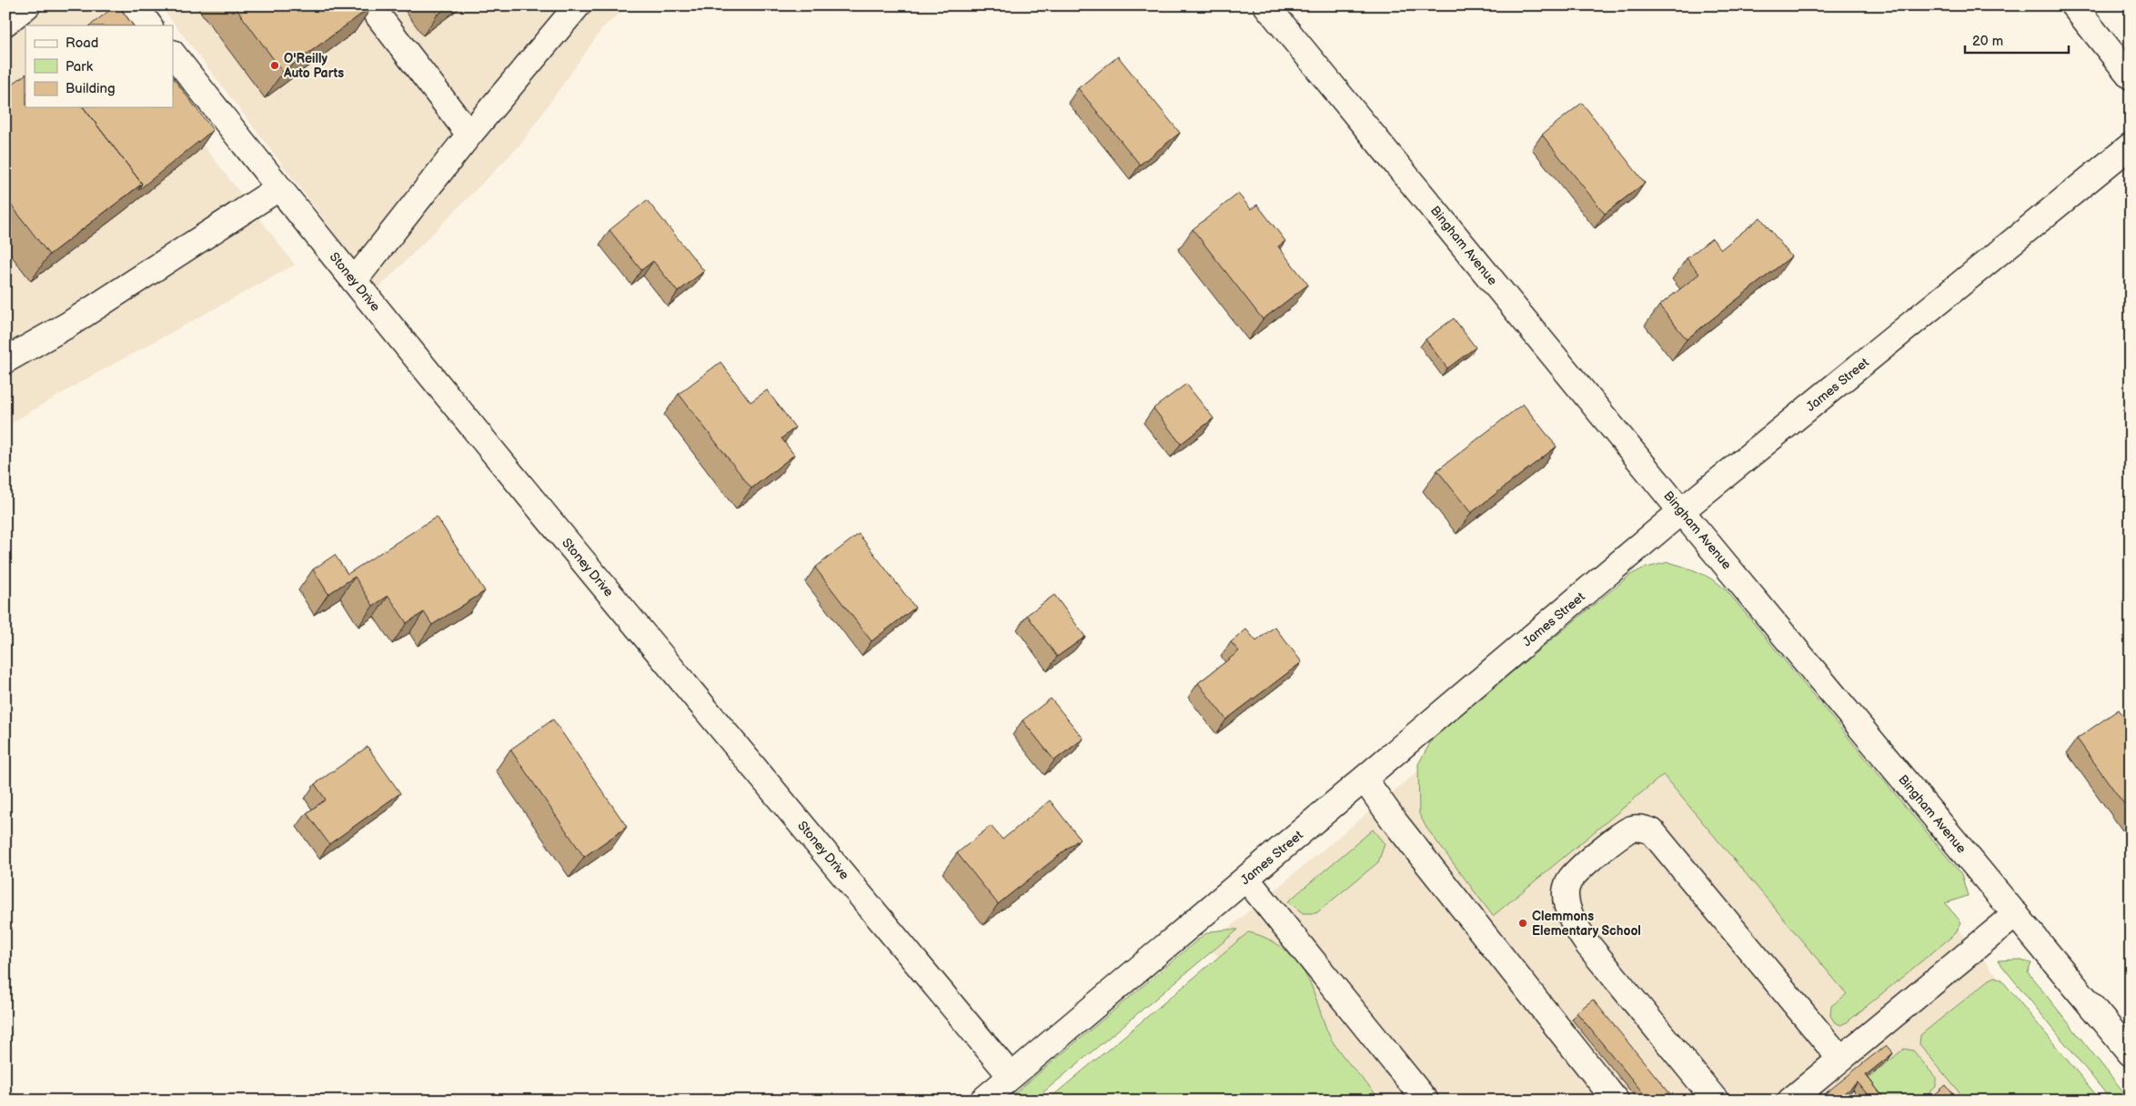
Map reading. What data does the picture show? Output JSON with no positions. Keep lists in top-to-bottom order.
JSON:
{
  "streets": {
    "street": ["Bingham Avenue", "Stoney Drive", "James Street"]
  },
  "crossings": [
    ["Bingham Avenue", "James Street"],
    ["Stoney Drive", "James Street"]
  ],
  "places": ["O'Reilly Auto Parts", "Clemmons Elementary School"],
  "legend": ["Road", "Park", "Building"],
  "scale_bar": "20 m"
}
